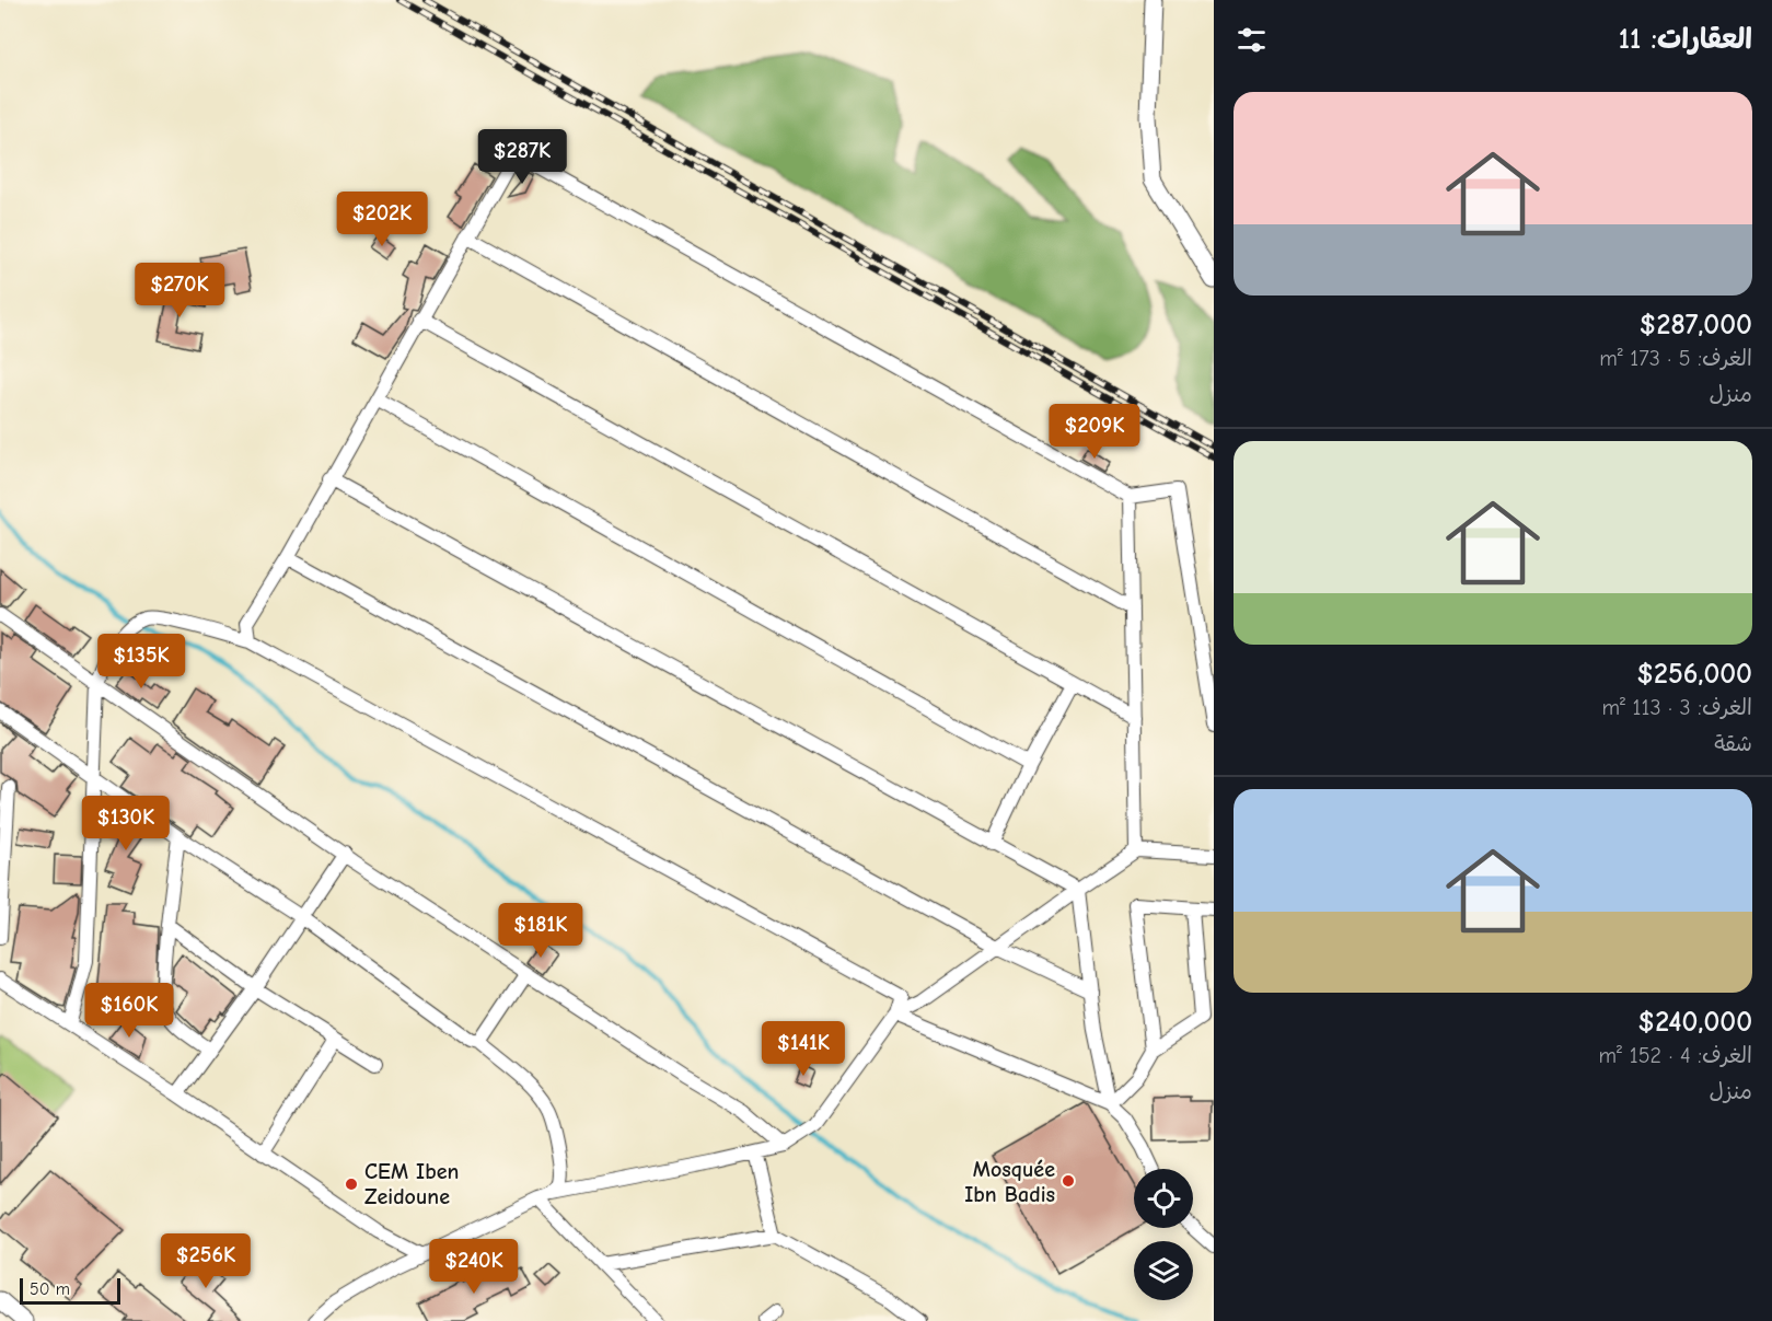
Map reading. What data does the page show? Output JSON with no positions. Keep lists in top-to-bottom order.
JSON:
{
  "places": ["Mosquée Ibn Badis", "CEM Iben Zeidoune"],
  "scale_bar": "50 m",
  "page": {
    "heading": "العقارات: 11",
    "list": [
      {
        "name": "$287,000",
        "note": "الغرف: 5 · 173 m² · منزل"
      },
      {
        "name": "$256,000",
        "note": "الغرف: 3 · 113 m² · شقة"
      },
      {
        "name": "$240,000",
        "note": "الغرف: 4 · 152 m² · منزل"
      }
    ],
    "price": [
      "$287K",
      "$202K",
      "$270K",
      "$209K",
      "$135K",
      "$130K",
      "$181K",
      "$160K",
      "$141K",
      "$256K",
      "$240K"
    ],
    "scale": "50 m"
  }
}
